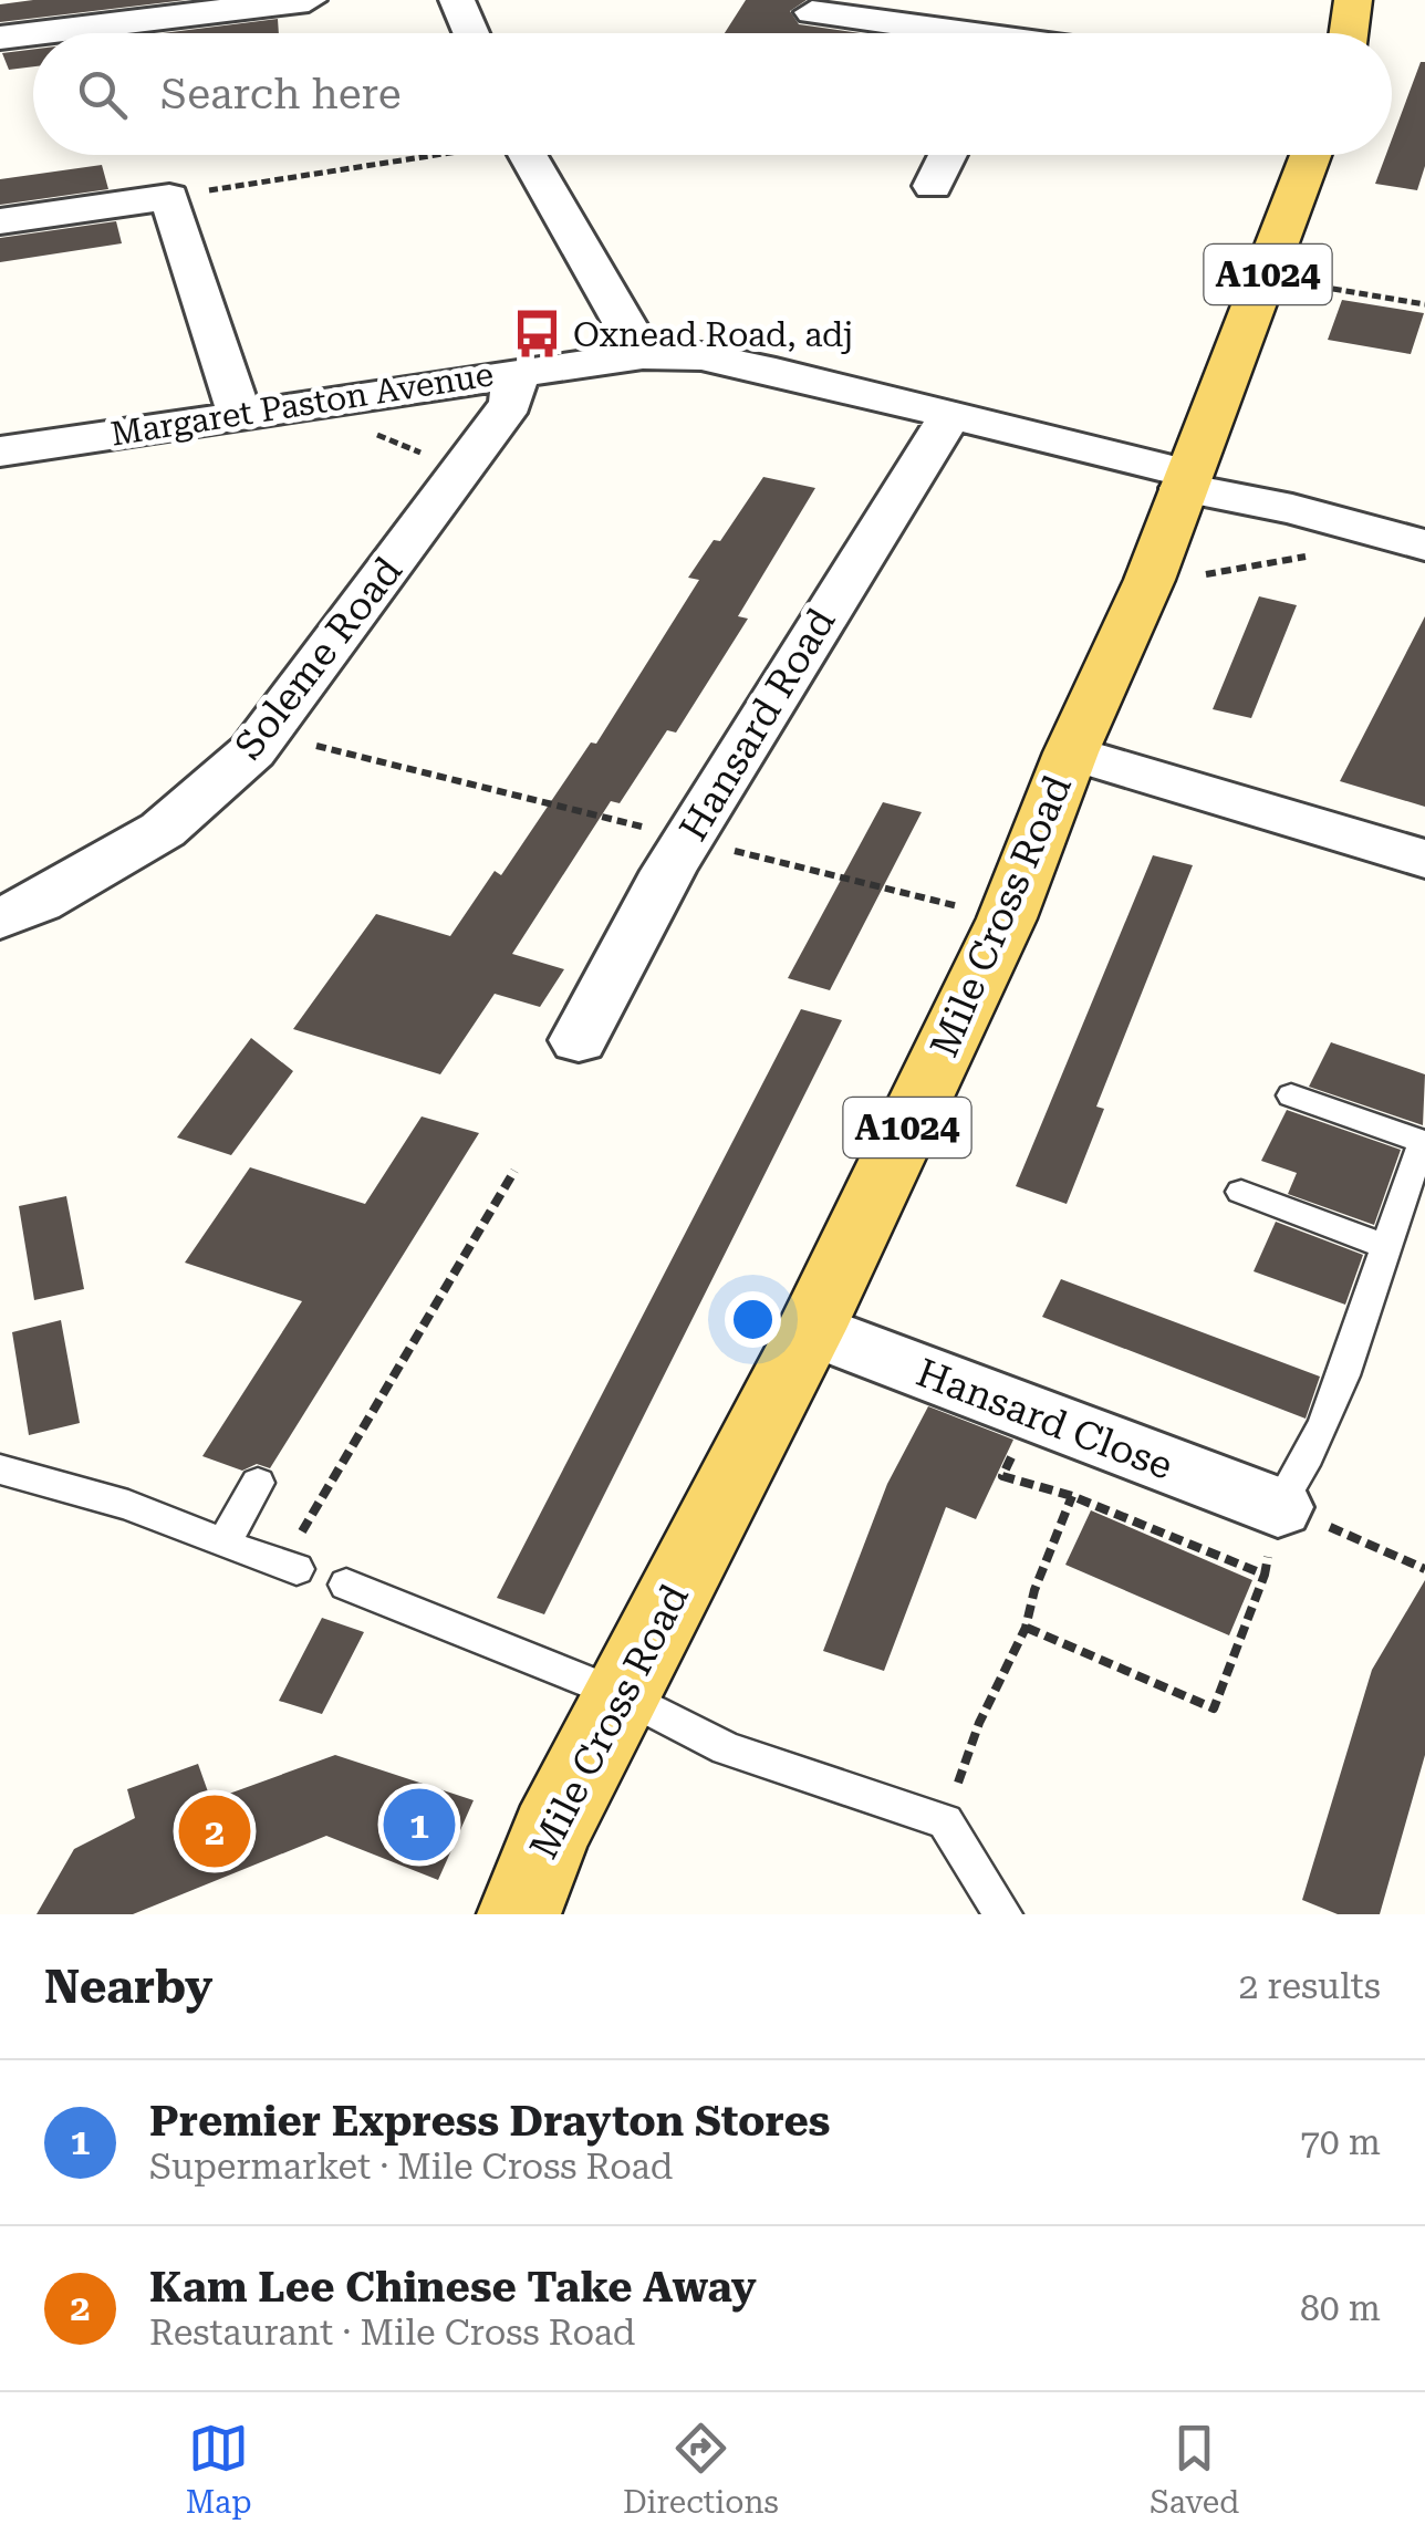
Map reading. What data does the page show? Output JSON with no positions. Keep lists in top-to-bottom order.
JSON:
{
  "streets": {
    "main road": ["A1024", "Mile Cross Road"],
    "street": [
      "Margaret Paston Avenue",
      "Soleme Road",
      "Hansard Road",
      "Hansard Close"
    ]
  },
  "crossings": [
    ["Margaret Paston Avenue", "Soleme Road"],
    ["Margaret Paston Avenue", "Hansard Road"],
    ["Margaret Paston Avenue", "Mile Cross Road"],
    ["Mile Cross Road", "Hansard Close"]
  ],
  "places": {
    "bus stop": ["Oxnead Road, adj"]
  },
  "page": {
    "search": "Search here",
    "pins": ["1", "2"],
    "heading": ["Nearby", "2 results"],
    "list": [
      {
        "mark": "1",
        "name": "Premier Express Drayton Stores",
        "note": "Supermarket · Mile Cross Road",
        "value": "70 m"
      },
      {
        "mark": "2",
        "name": "Kam Lee Chinese Take Away",
        "note": "Restaurant · Mile Cross Road",
        "value": "80 m"
      }
    ],
    "nav": ["Map", "Directions", "Saved"]
  }
}
